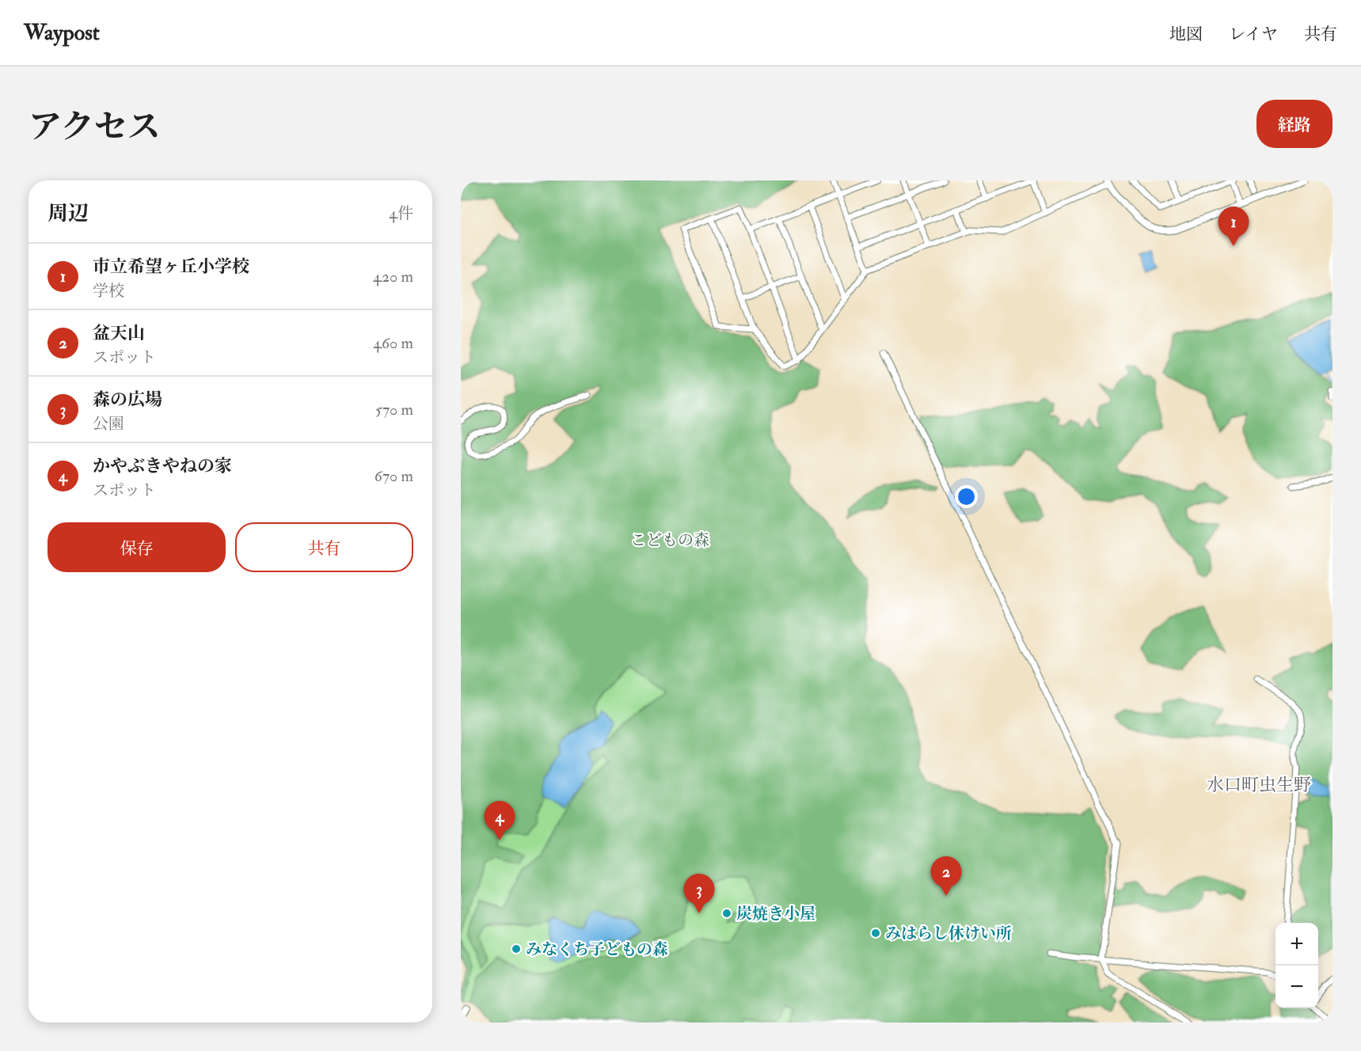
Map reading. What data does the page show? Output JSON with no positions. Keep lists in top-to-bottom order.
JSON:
{
  "districts": ["水口町虫生野"],
  "parks": ["こどもの森"],
  "places": ["炭焼き小屋", "みはらし休けい所", "みなくち子どもの森"],
  "page": {
    "header": "Waypost",
    "nav": ["地図", "レイヤ", "共有"],
    "title": "アクセス",
    "buttons": [
      "経路",
      ["保存", "共有"]
    ],
    "heading": ["周辺", "4件"],
    "pins": [
      "1",
      "4",
      "2",
      "3"
    ],
    "list": [
      {
        "mark": "1",
        "name": "市立希望ヶ丘小学校",
        "note": "学校",
        "value": "420 m"
      },
      {
        "mark": "2",
        "name": "盆天山",
        "note": "スポット",
        "value": "460 m"
      },
      {
        "mark": "3",
        "name": "森の広場",
        "note": "公園",
        "value": "570 m"
      },
      {
        "mark": "4",
        "name": "かやぶきやねの家",
        "note": "スポット",
        "value": "670 m"
      }
    ],
    "map_buttons": ["+", "−"]
  }
}
